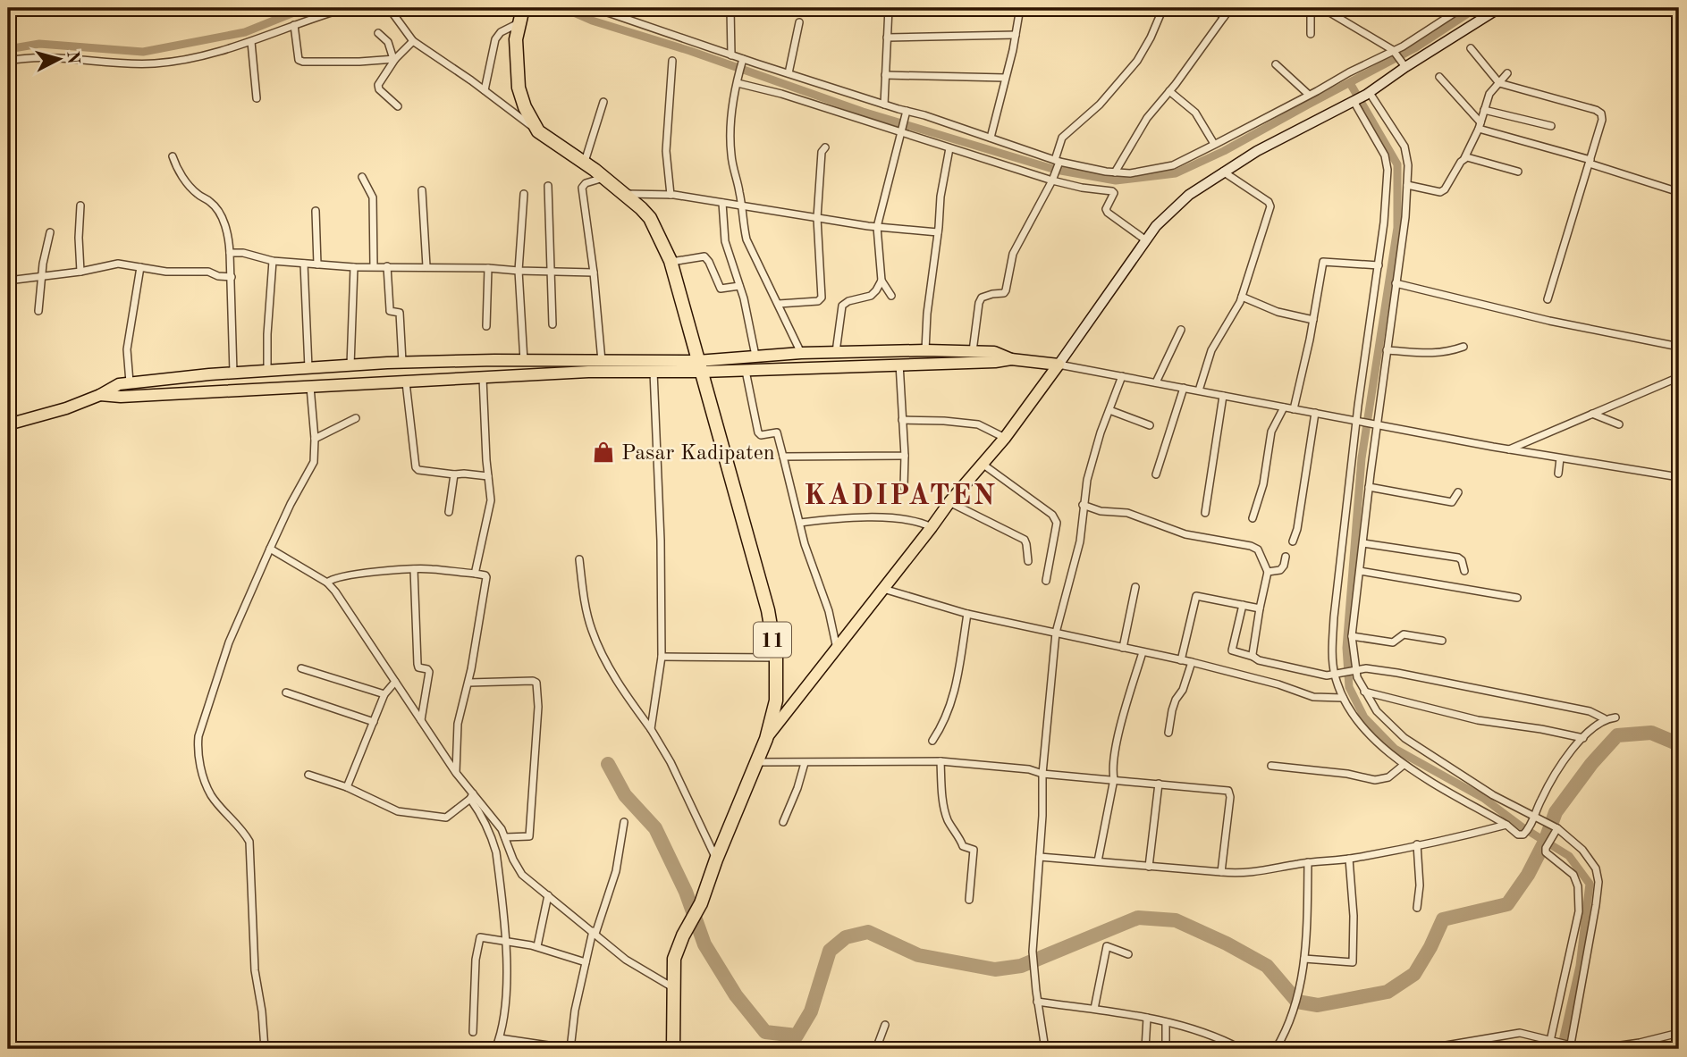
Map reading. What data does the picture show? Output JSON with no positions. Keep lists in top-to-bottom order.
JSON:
{
  "streets": {
    "highway": ["11"]
  },
  "districts": ["KADIPATEN"],
  "places": {
    "shop": ["Pasar Kadipaten"]
  },
  "north": "right"
}
